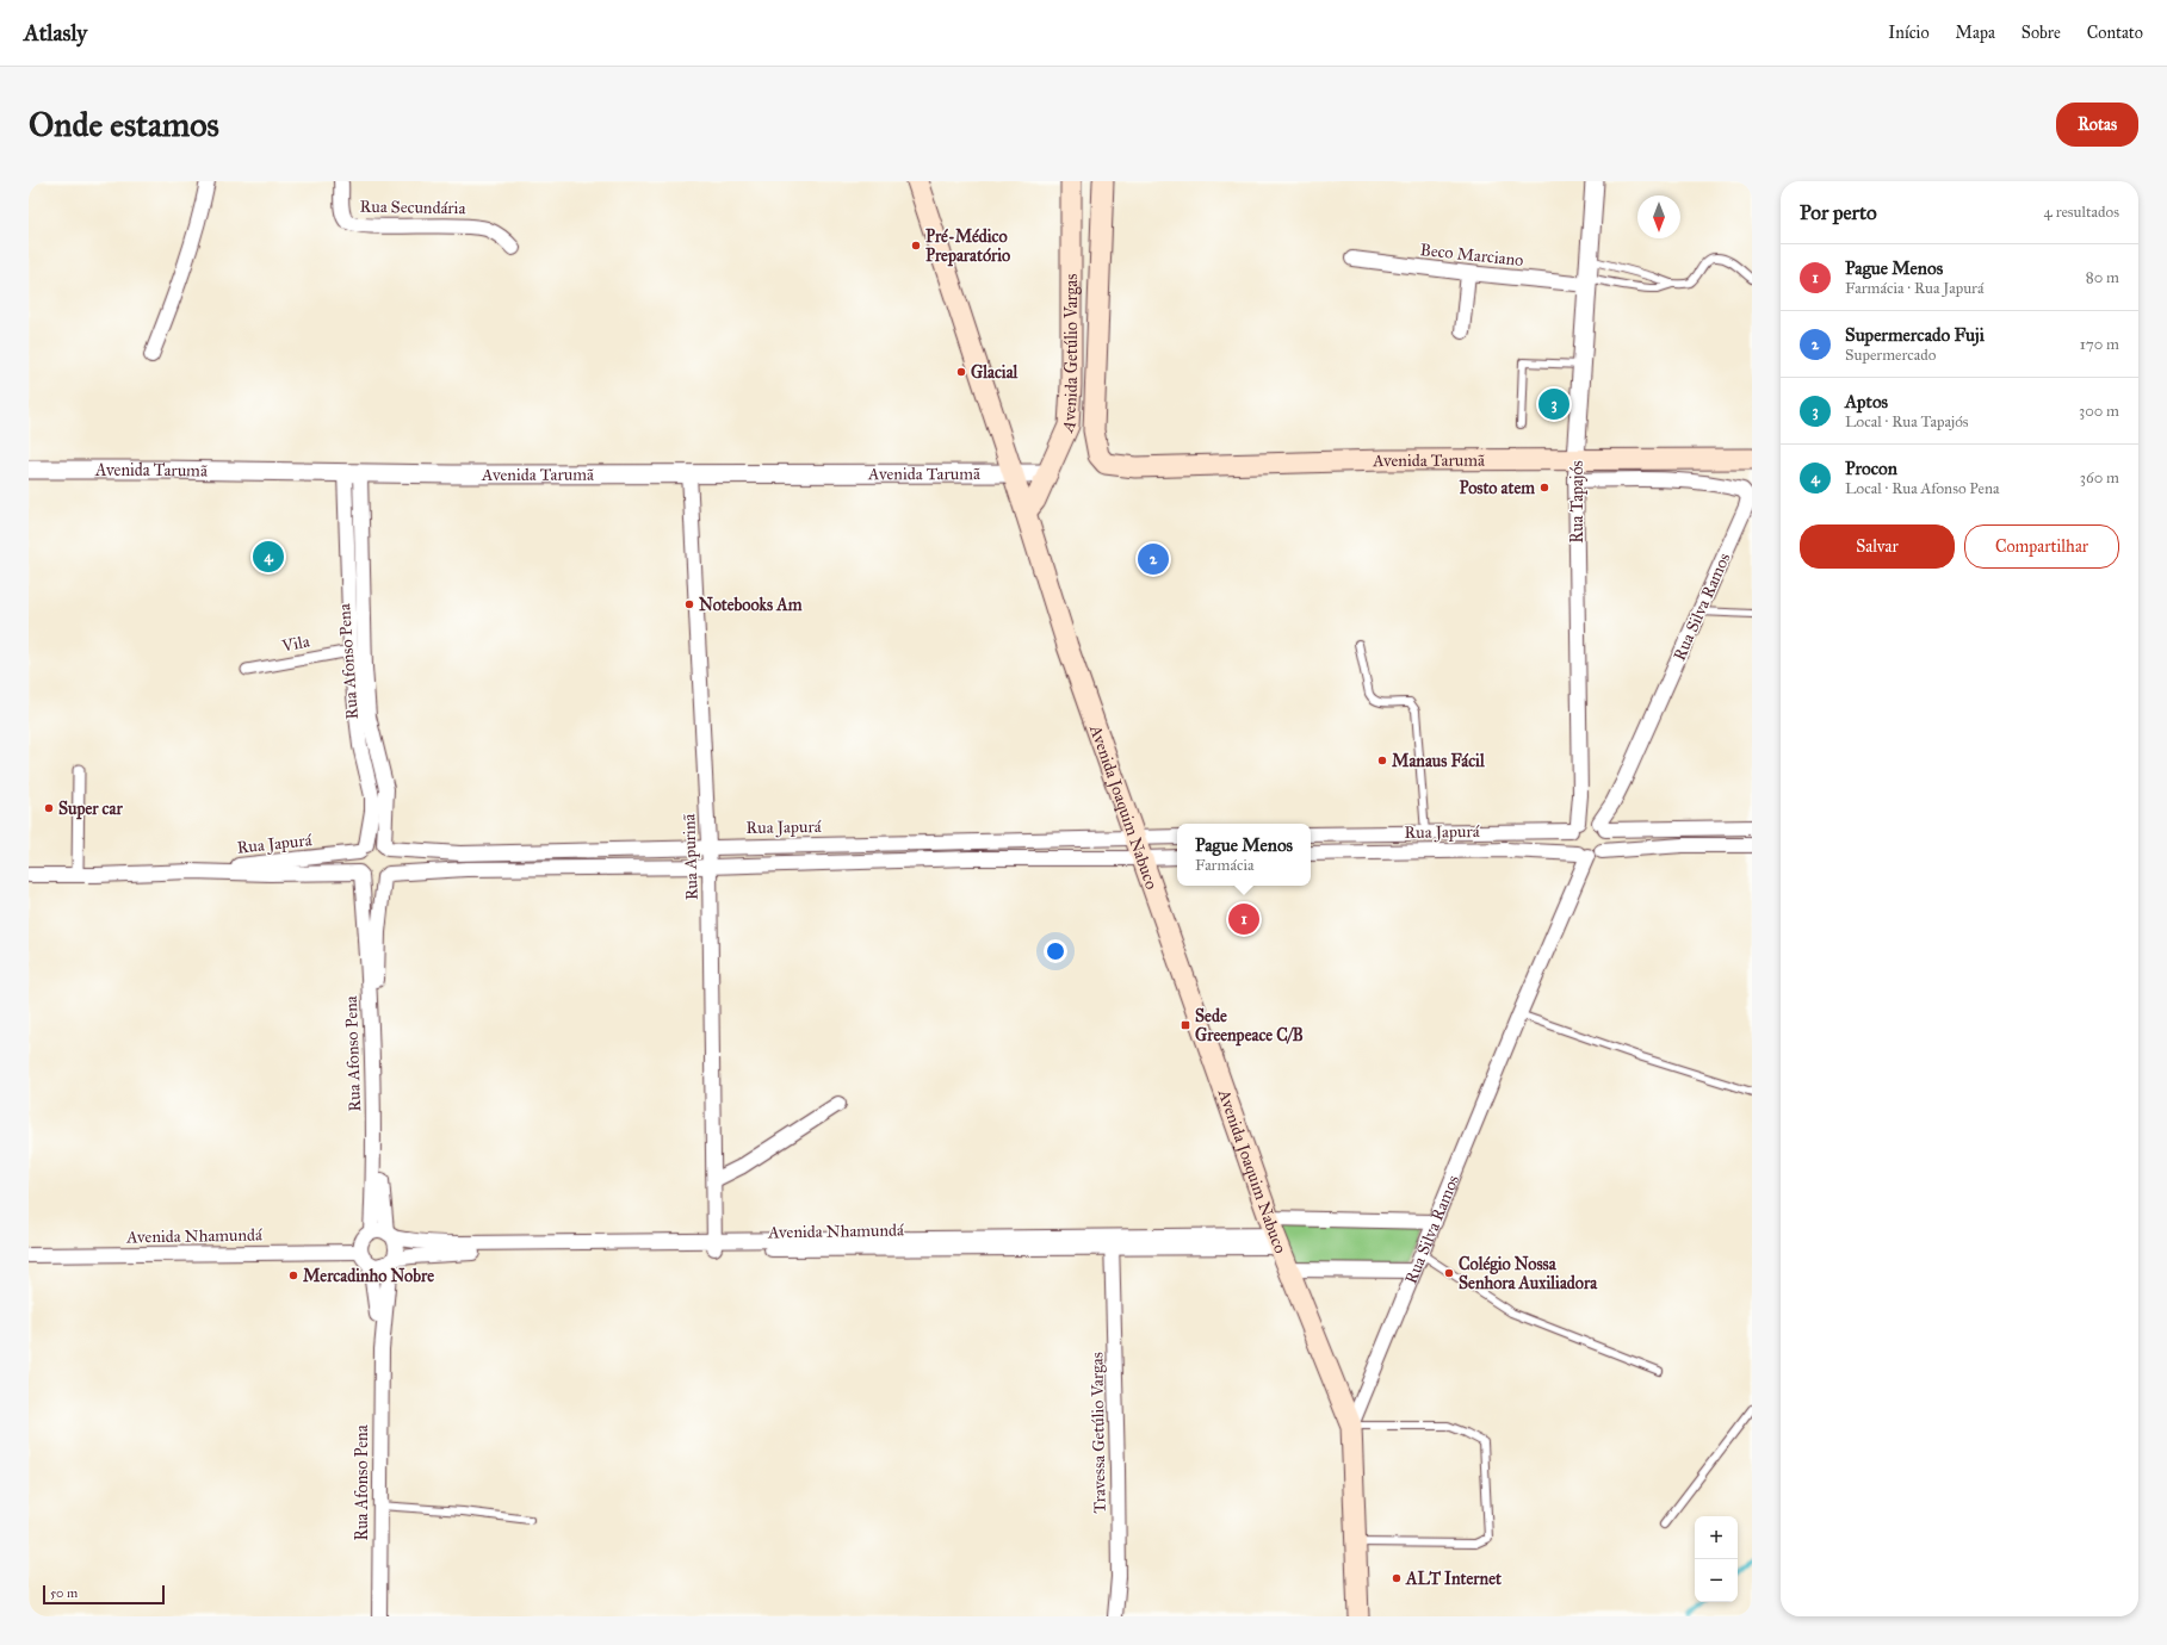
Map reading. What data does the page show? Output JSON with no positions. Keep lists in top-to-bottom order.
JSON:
{
  "streets": {
    "main road": [
      "Avenida Getúlio Vargas",
      "Avenida Tarumã",
      "Rua Silva Ramos",
      "Avenida Joaquim Nabuco"
    ],
    "street": [
      "Rua Secundária",
      "Beco Marciano",
      "Rua Tapajós",
      "Vila",
      "Rua Afonso Pena",
      "Rua Japurá",
      "Rua Apurinã",
      "Avenida Nhamundá",
      "Travessa Getúlio Vargas"
    ]
  },
  "crossings": [
    ["Beco Marciano", "Rua Tapajós"],
    ["Avenida Getúlio Vargas", "Avenida Tarumã"],
    ["Avenida Getúlio Vargas", "Avenida Joaquim Nabuco"],
    ["Avenida Tarumã", "Rua Tapajós"],
    ["Avenida Tarumã", "Rua Afonso Pena"],
    ["Avenida Tarumã", "Avenida Joaquim Nabuco"],
    ["Avenida Tarumã", "Rua Apurinã"],
    ["Rua Tapajós", "Rua Silva Ramos"],
    ["Rua Tapajós", "Rua Japurá"],
    ["Rua Silva Ramos", "Avenida Joaquim Nabuco"],
    ["Rua Silva Ramos", "Rua Japurá"],
    ["Rua Silva Ramos", "Avenida Nhamundá"],
    ["Vila", "Rua Afonso Pena"],
    ["Rua Afonso Pena", "Rua Japurá"],
    ["Rua Afonso Pena", "Avenida Nhamundá"],
    ["Avenida Joaquim Nabuco", "Rua Japurá"],
    ["Avenida Joaquim Nabuco", "Avenida Nhamundá"],
    ["Rua Japurá", "Rua Apurinã"],
    ["Rua Apurinã", "Avenida Nhamundá"],
    ["Avenida Nhamundá", "Travessa Getúlio Vargas"]
  ],
  "places": {
    "other": [
      "Pré-Médico Preparatório",
      "Glacial",
      "Posto atem",
      "Notebooks Am",
      "Manaus Fácil",
      "Super car",
      "Colégio Nossa Senhora Auxiliadora",
      "Mercadinho Nobre",
      "ALT Internet"
    ],
    "transit": ["Sede Greenpeace C/B"]
  },
  "scale_bar": "50 m",
  "north": "bottom",
  "page": {
    "header": "Atlasly",
    "nav": [
      "Início",
      "Mapa",
      "Sobre",
      "Contato"
    ],
    "buttons": [
      "Rotas",
      ["Salvar", "Compartilhar"]
    ],
    "title": "Onde estamos",
    "heading": ["Por perto", "4 resultados"],
    "list": [
      {
        "mark": "1",
        "name": "Pague Menos",
        "note": "Farmácia · Rua Japurá",
        "value": "80 m"
      },
      {
        "mark": "2",
        "name": "Supermercado Fuji",
        "note": "Supermercado",
        "value": "170 m"
      },
      {
        "mark": "3",
        "name": "Aptos",
        "note": "Local · Rua Tapajós",
        "value": "300 m"
      },
      {
        "mark": "4",
        "name": "Procon",
        "note": "Local · Rua Afonso Pena",
        "value": "360 m"
      }
    ],
    "pins": [
      "3",
      "4",
      "2",
      "1"
    ],
    "popup": ["Pague Menos", "Farmácia"],
    "map_buttons": ["+", "−"],
    "scale": "50 m"
  }
}
